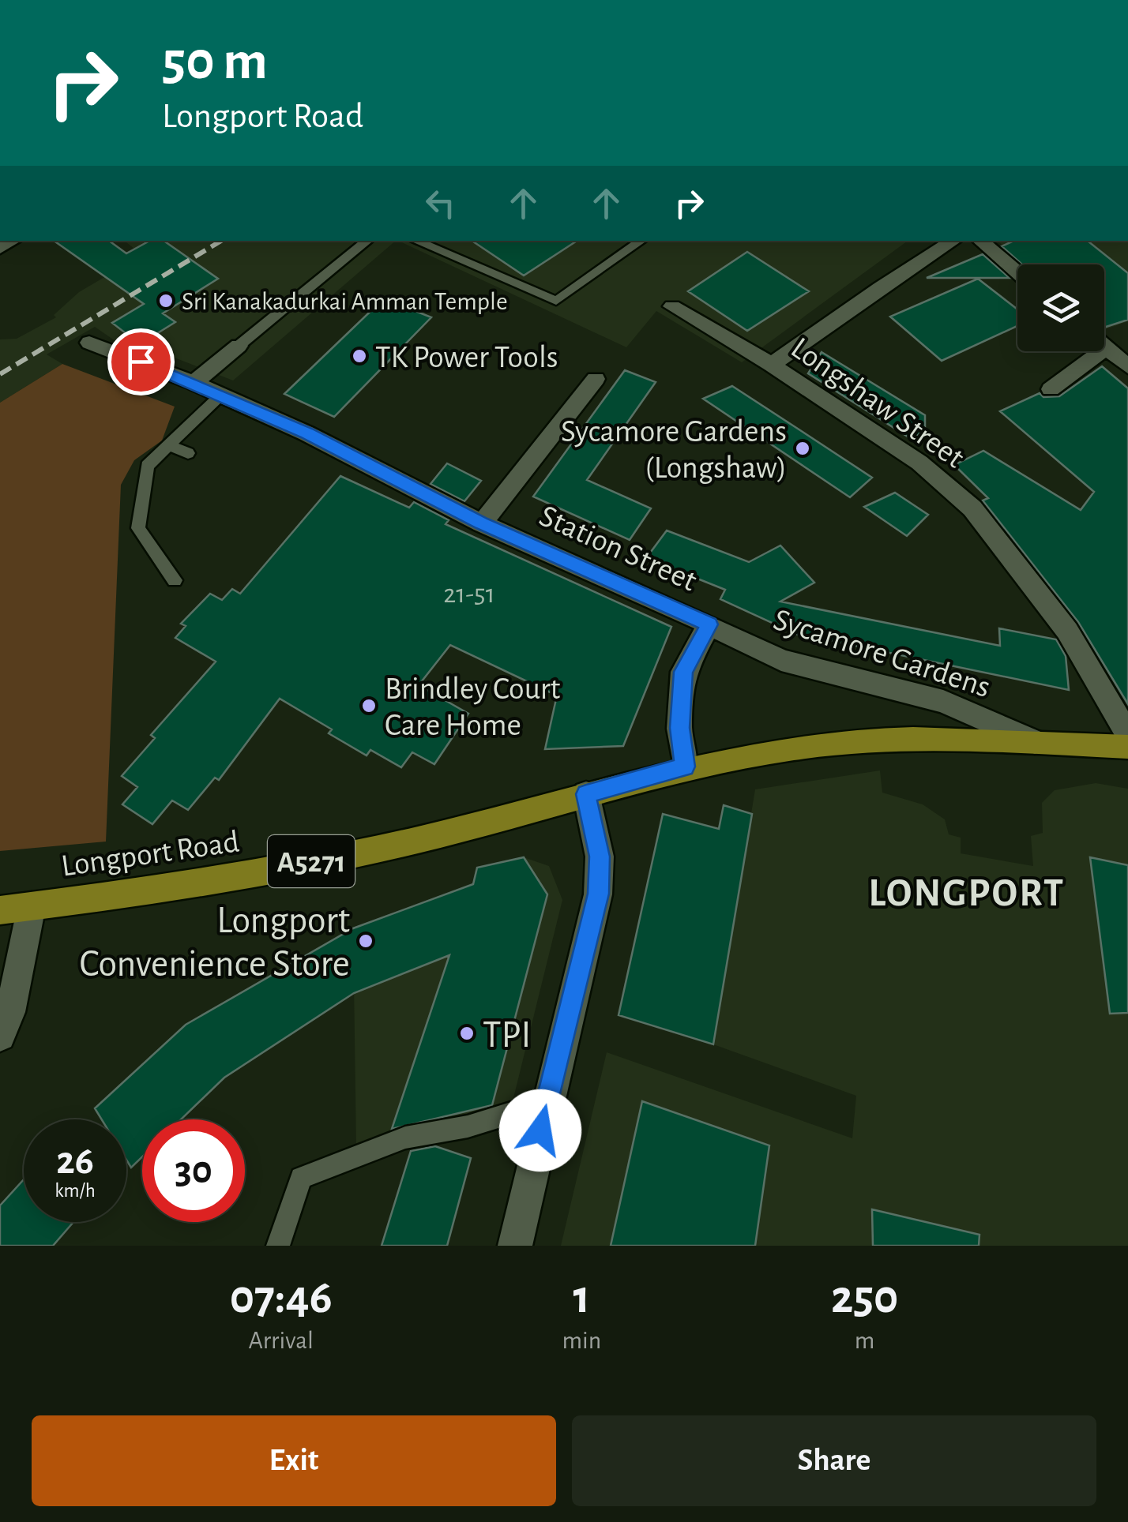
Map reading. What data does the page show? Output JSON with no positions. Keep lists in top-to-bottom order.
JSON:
{
  "streets": {
    "main road": ["Longport Road", "A5271"],
    "street": ["Longshaw Street", "Station Street", "Sycamore Gardens"]
  },
  "crossings": [
    ["Station Street", "Sycamore Gardens"],
    ["Station Street", "Longport Road"],
    ["Station Street", "A5271"],
    ["Sycamore Gardens", "A5271"],
    ["Longport Road", "A5271"]
  ],
  "districts": ["LONGPORT"],
  "places": [
    "Sri Kanakadurkai Amman Temple",
    "TK Power Tools",
    "Sycamore Gardens (Longshaw)",
    "Brindley Court Care Home",
    "Longport Convenience Store",
    "TPI"
  ],
  "house_numbers": ["21-51"],
  "page": {
    "turn": ["50 m", "Longport Road"],
    "speed": "26 km/h",
    "limit": "30",
    "eta": [
      "07:46",
      "Arrival",
      "1",
      "min",
      "250",
      "m"
    ],
    "buttons": ["Exit", "Share"]
  }
}
